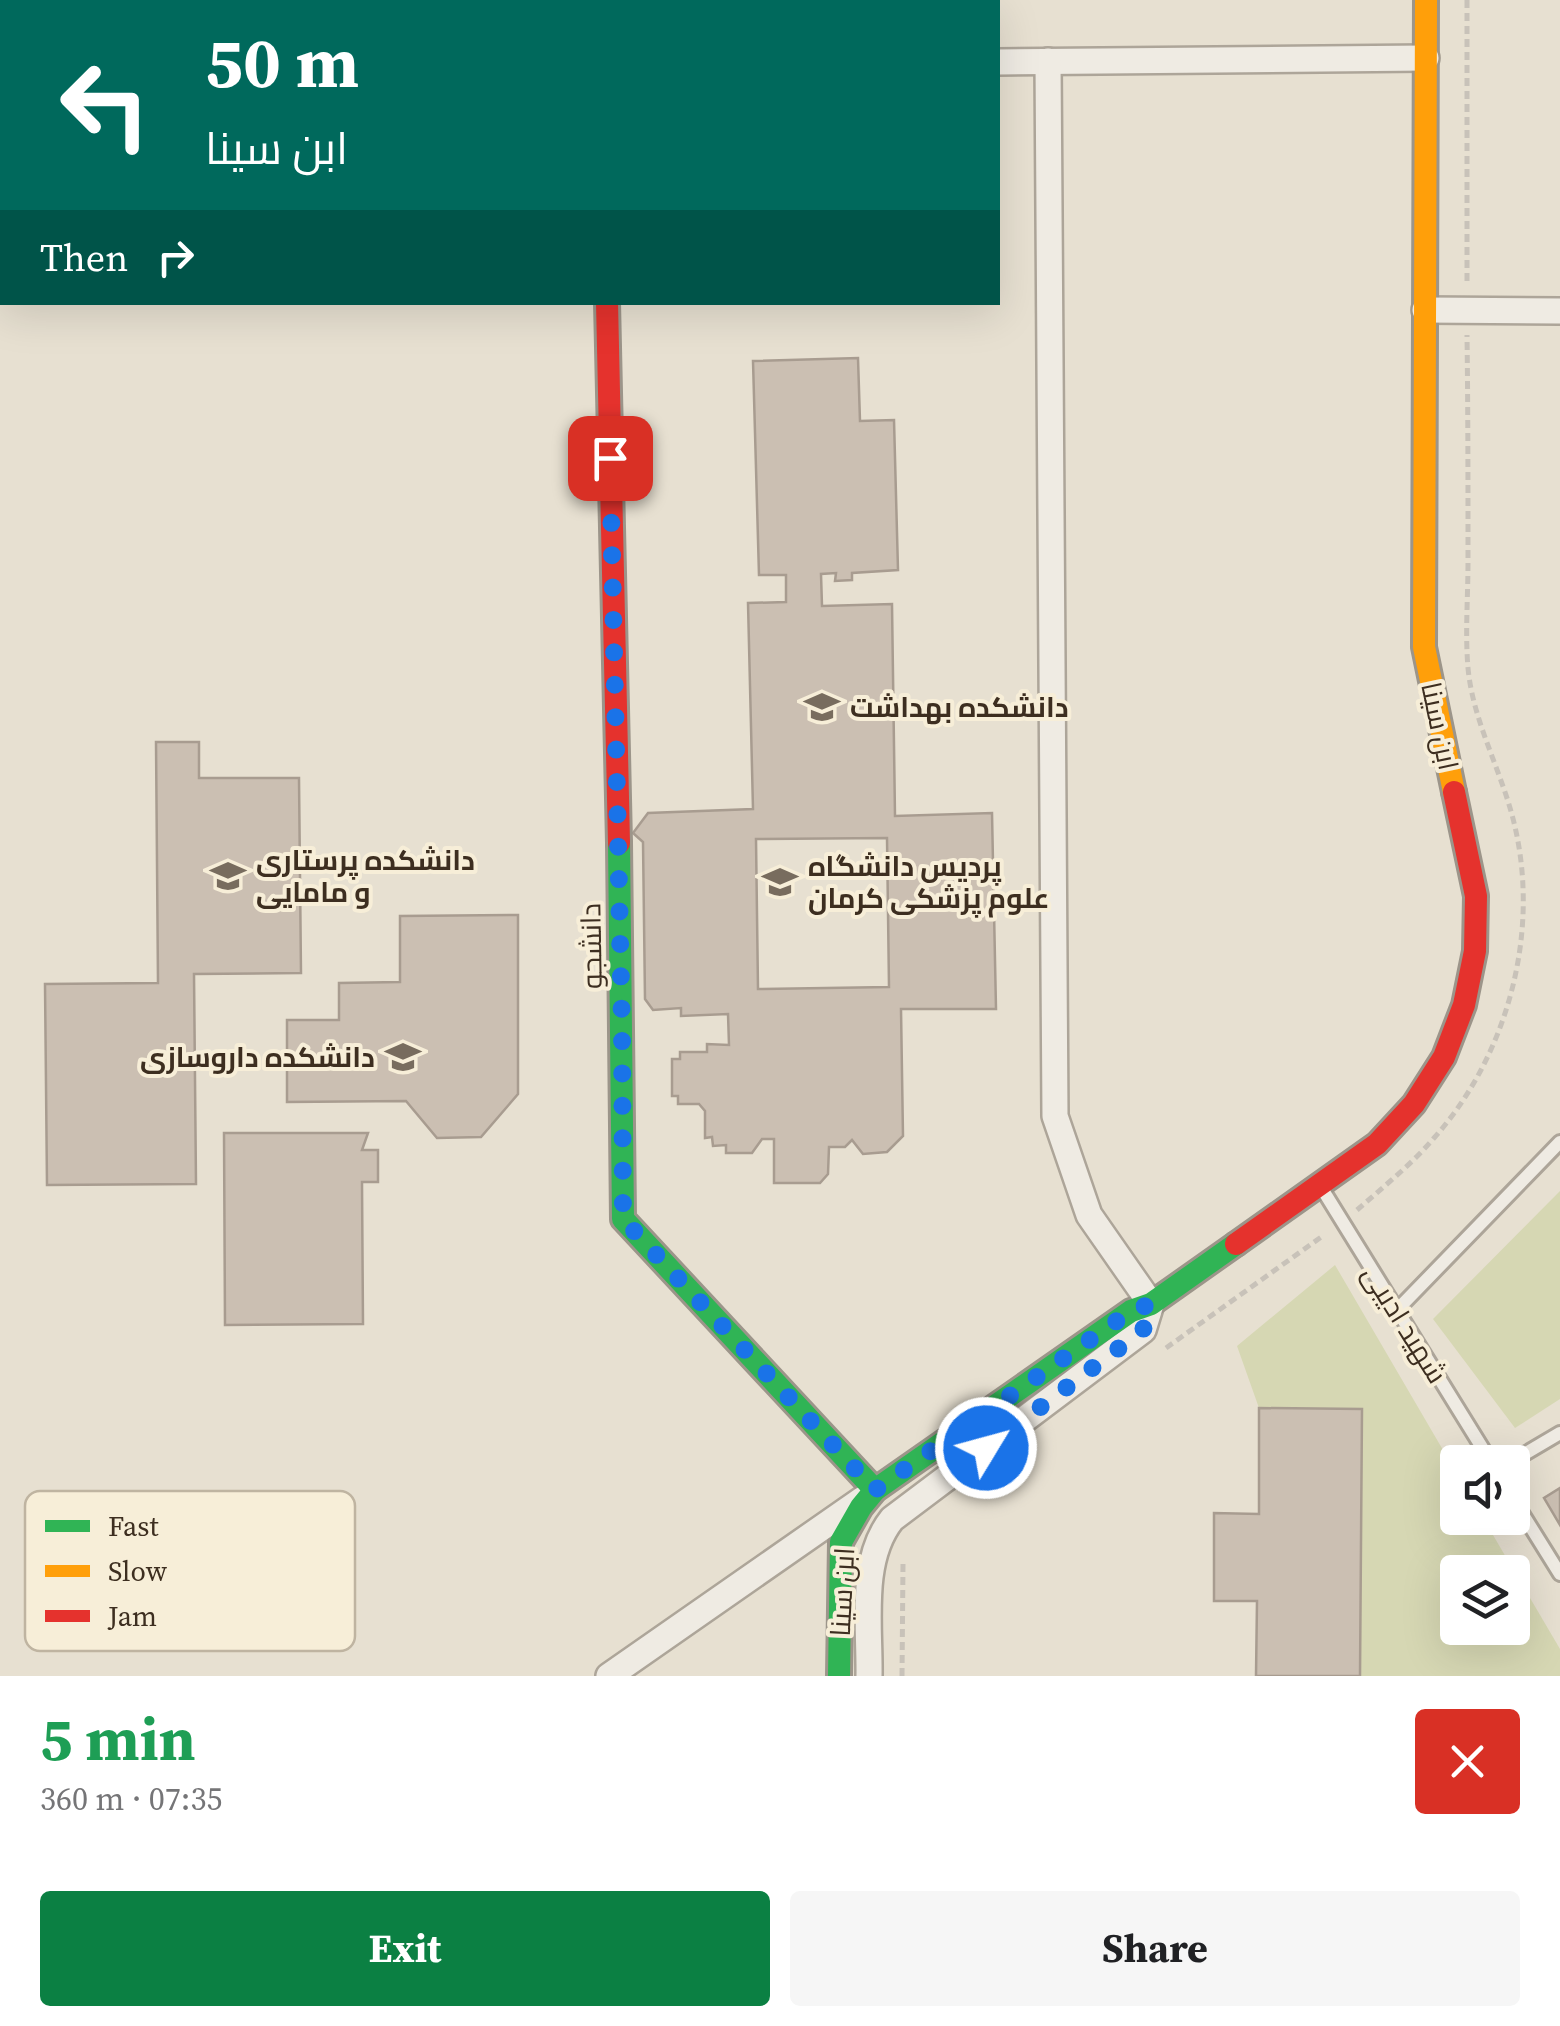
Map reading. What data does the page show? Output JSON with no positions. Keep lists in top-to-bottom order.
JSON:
{
  "streets": {
    "street": ["ابن سینا", "دانشجو"],
    "lane": ["شهید ادیبی"]
  },
  "crossings": [
    ["ابن سینا", "دانشجو"],
    ["ابن سینا", "شهید ادیبی"]
  ],
  "places": {
    "school or university": [
      "دانشکده بهداشت",
      "دانشکده پرستاری و مامایی",
      "پردیس دانشگاه علوم پزشکی کرمان",
      "دانشکده داروسازی"
    ]
  },
  "legend": ["Fast", "Slow", "Jam"],
  "page": {
    "turn": ["50 m", "ابن سینا"],
    "then": "Then",
    "heading": ["5 min", "360 m · 07:35"],
    "buttons": ["Exit", "Share"]
  }
}
